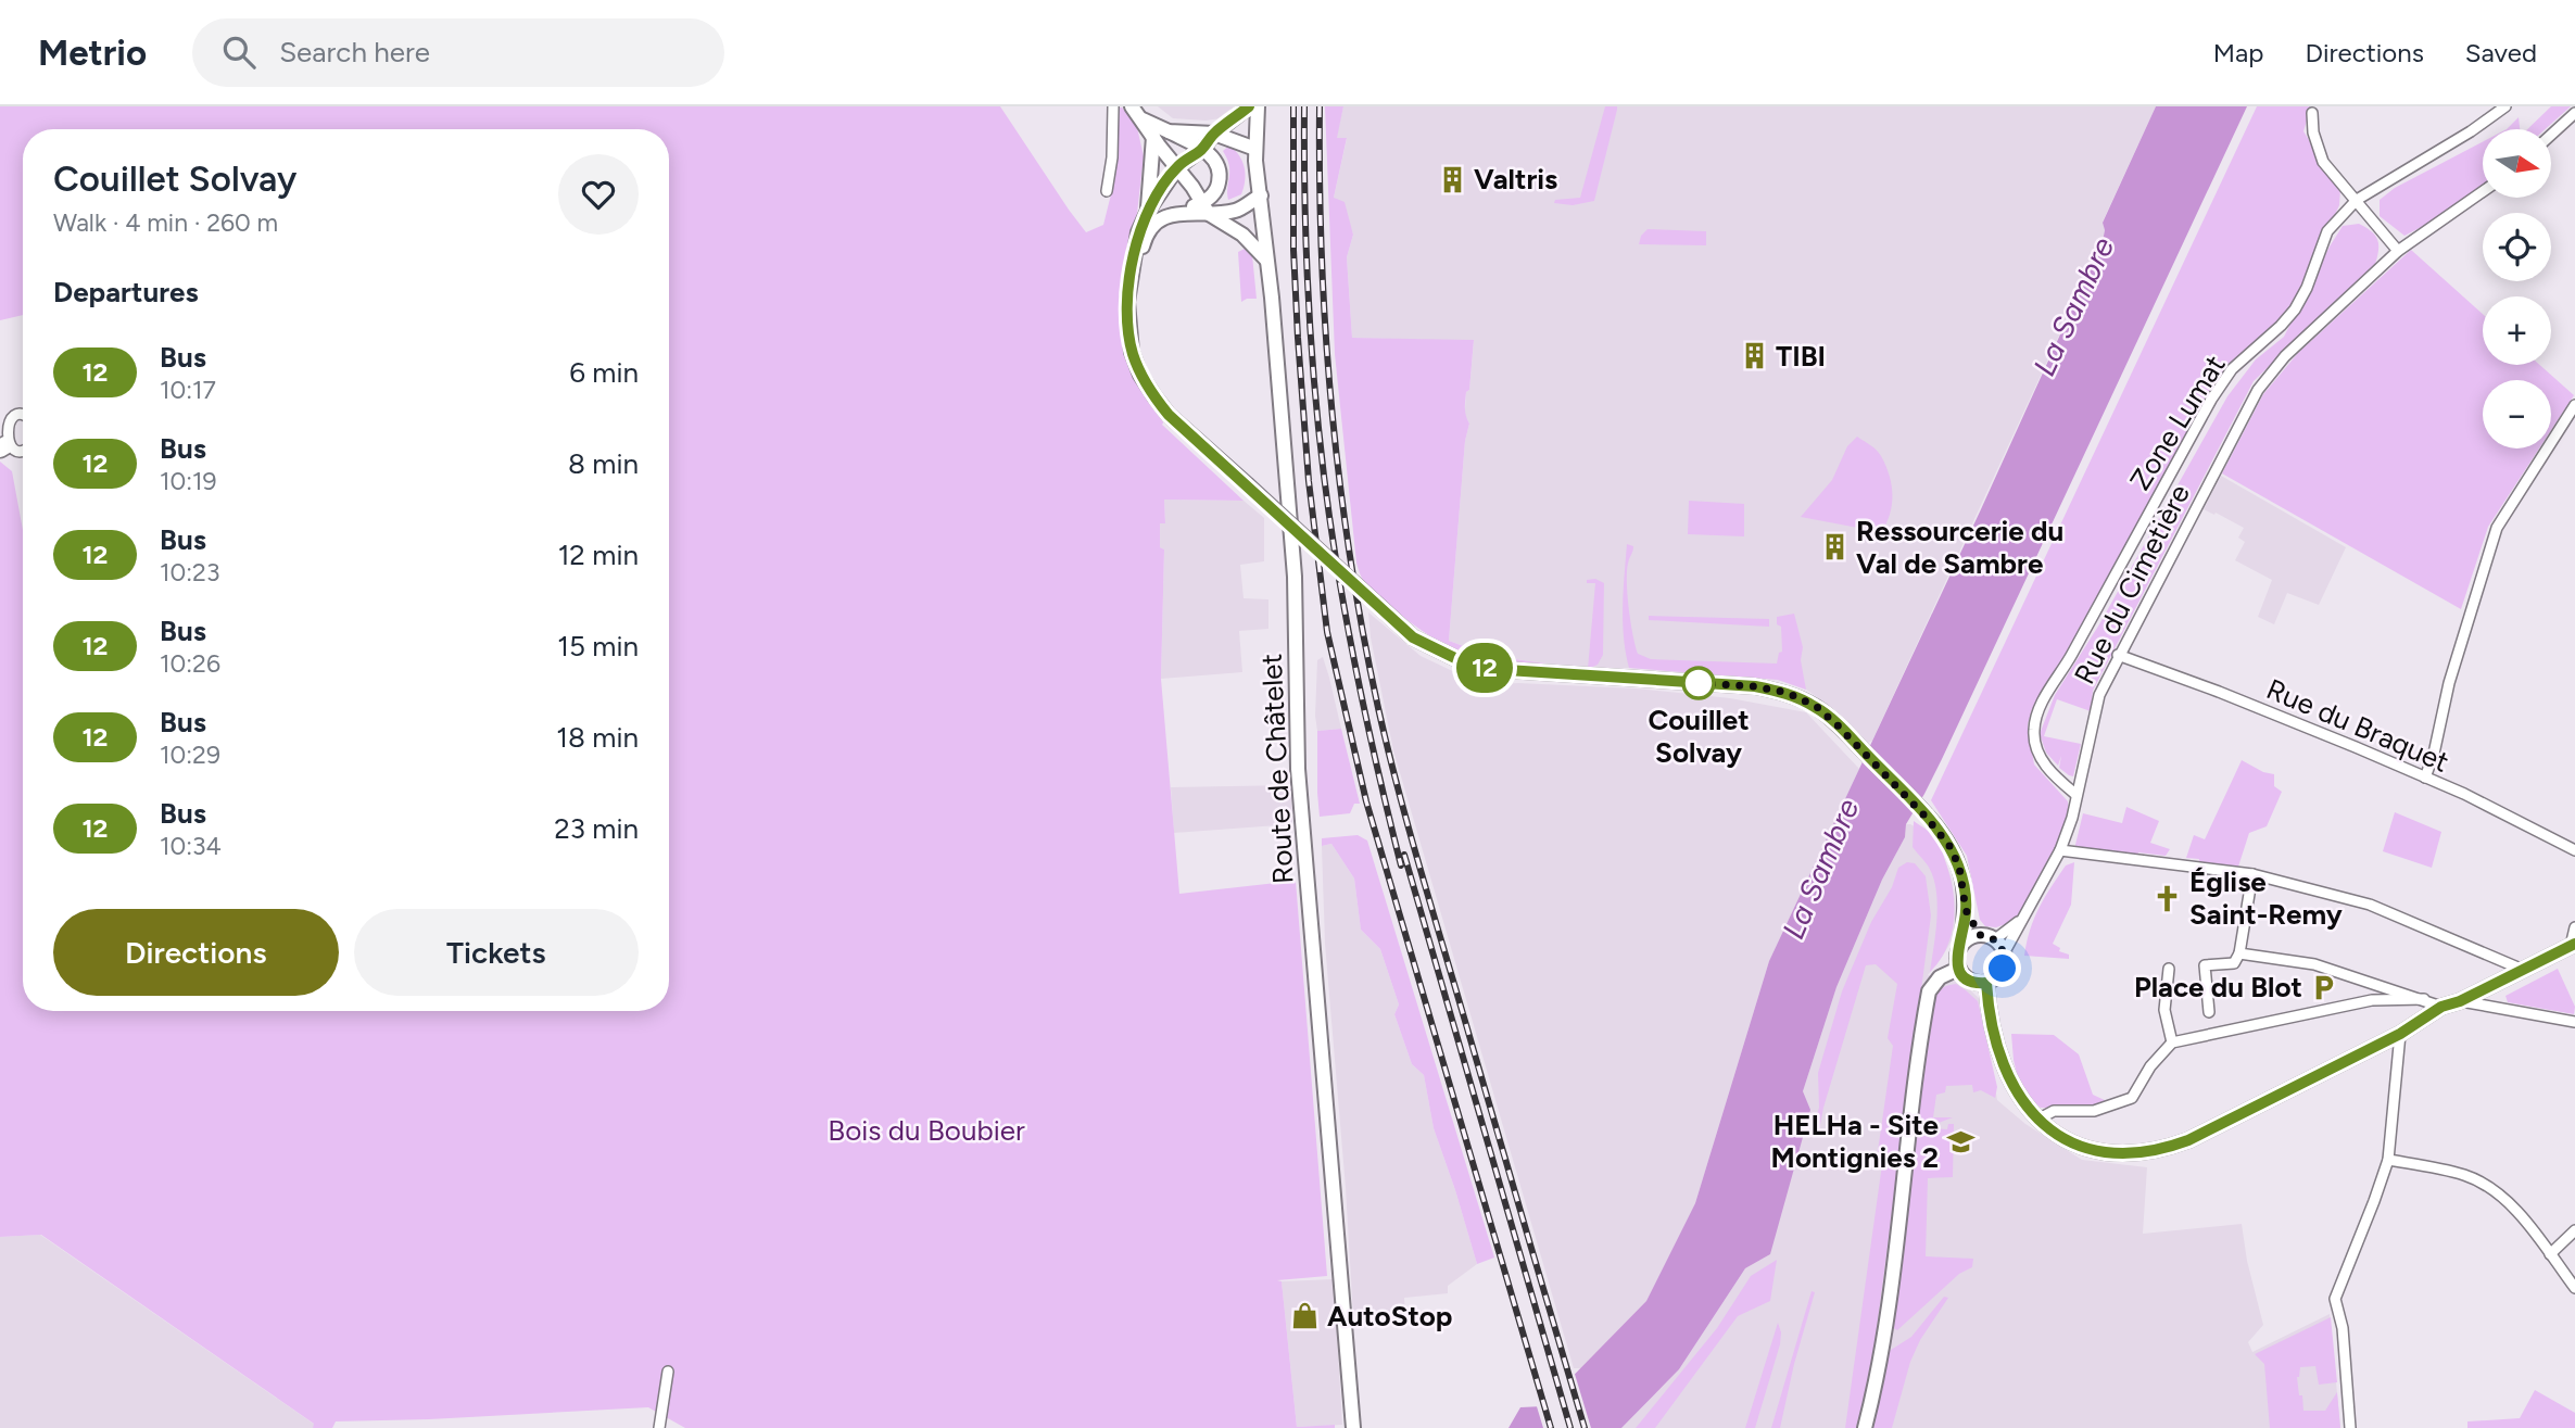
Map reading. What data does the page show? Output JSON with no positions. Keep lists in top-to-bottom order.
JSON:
{
  "streets": {
    "main road": ["Route de Châtelet"],
    "street": ["Zone Lumat", "Rue du Cimetière", "Rue du Braquet"]
  },
  "crossings": [
    ["Zone Lumat", "Rue du Cimetière"],
    ["Rue du Cimetière", "Rue du Braquet"]
  ],
  "water": ["La Sambre"],
  "parks": ["Bois du Boubier"],
  "places": {
    "building": ["Valtris", "TIBI", "Ressourcerie du Val de Sambre"],
    "other": ["Couillet Solvay"],
    "church": ["Église Saint-Remy"],
    "parking": ["Place du Blot"],
    "school or university": ["HELHa - Site Montignies 2"],
    "shop": ["AutoStop"]
  },
  "lines": ["bus line 12"],
  "north": "right",
  "page": {
    "header": "Metrio",
    "search": "Search here",
    "nav": ["Map", "Directions", "Saved"],
    "on_map": "12",
    "map_buttons": ["+", "−"],
    "heading": [
      ["Couillet Solvay", "Walk · 4 min · 260 m"],
      "Departures"
    ],
    "list": [
      {
        "mark": "12",
        "name": "Bus",
        "note": "10:17",
        "value": "6 min"
      },
      {
        "mark": "12",
        "name": "Bus",
        "note": "10:19",
        "value": "8 min"
      },
      {
        "mark": "12",
        "name": "Bus",
        "note": "10:23",
        "value": "12 min"
      },
      {
        "mark": "12",
        "name": "Bus",
        "note": "10:26",
        "value": "15 min"
      },
      {
        "mark": "12",
        "name": "Bus",
        "note": "10:29",
        "value": "18 min"
      },
      {
        "mark": "12",
        "name": "Bus",
        "note": "10:34",
        "value": "23 min"
      }
    ],
    "buttons": ["Directions", "Tickets"]
  }
}
